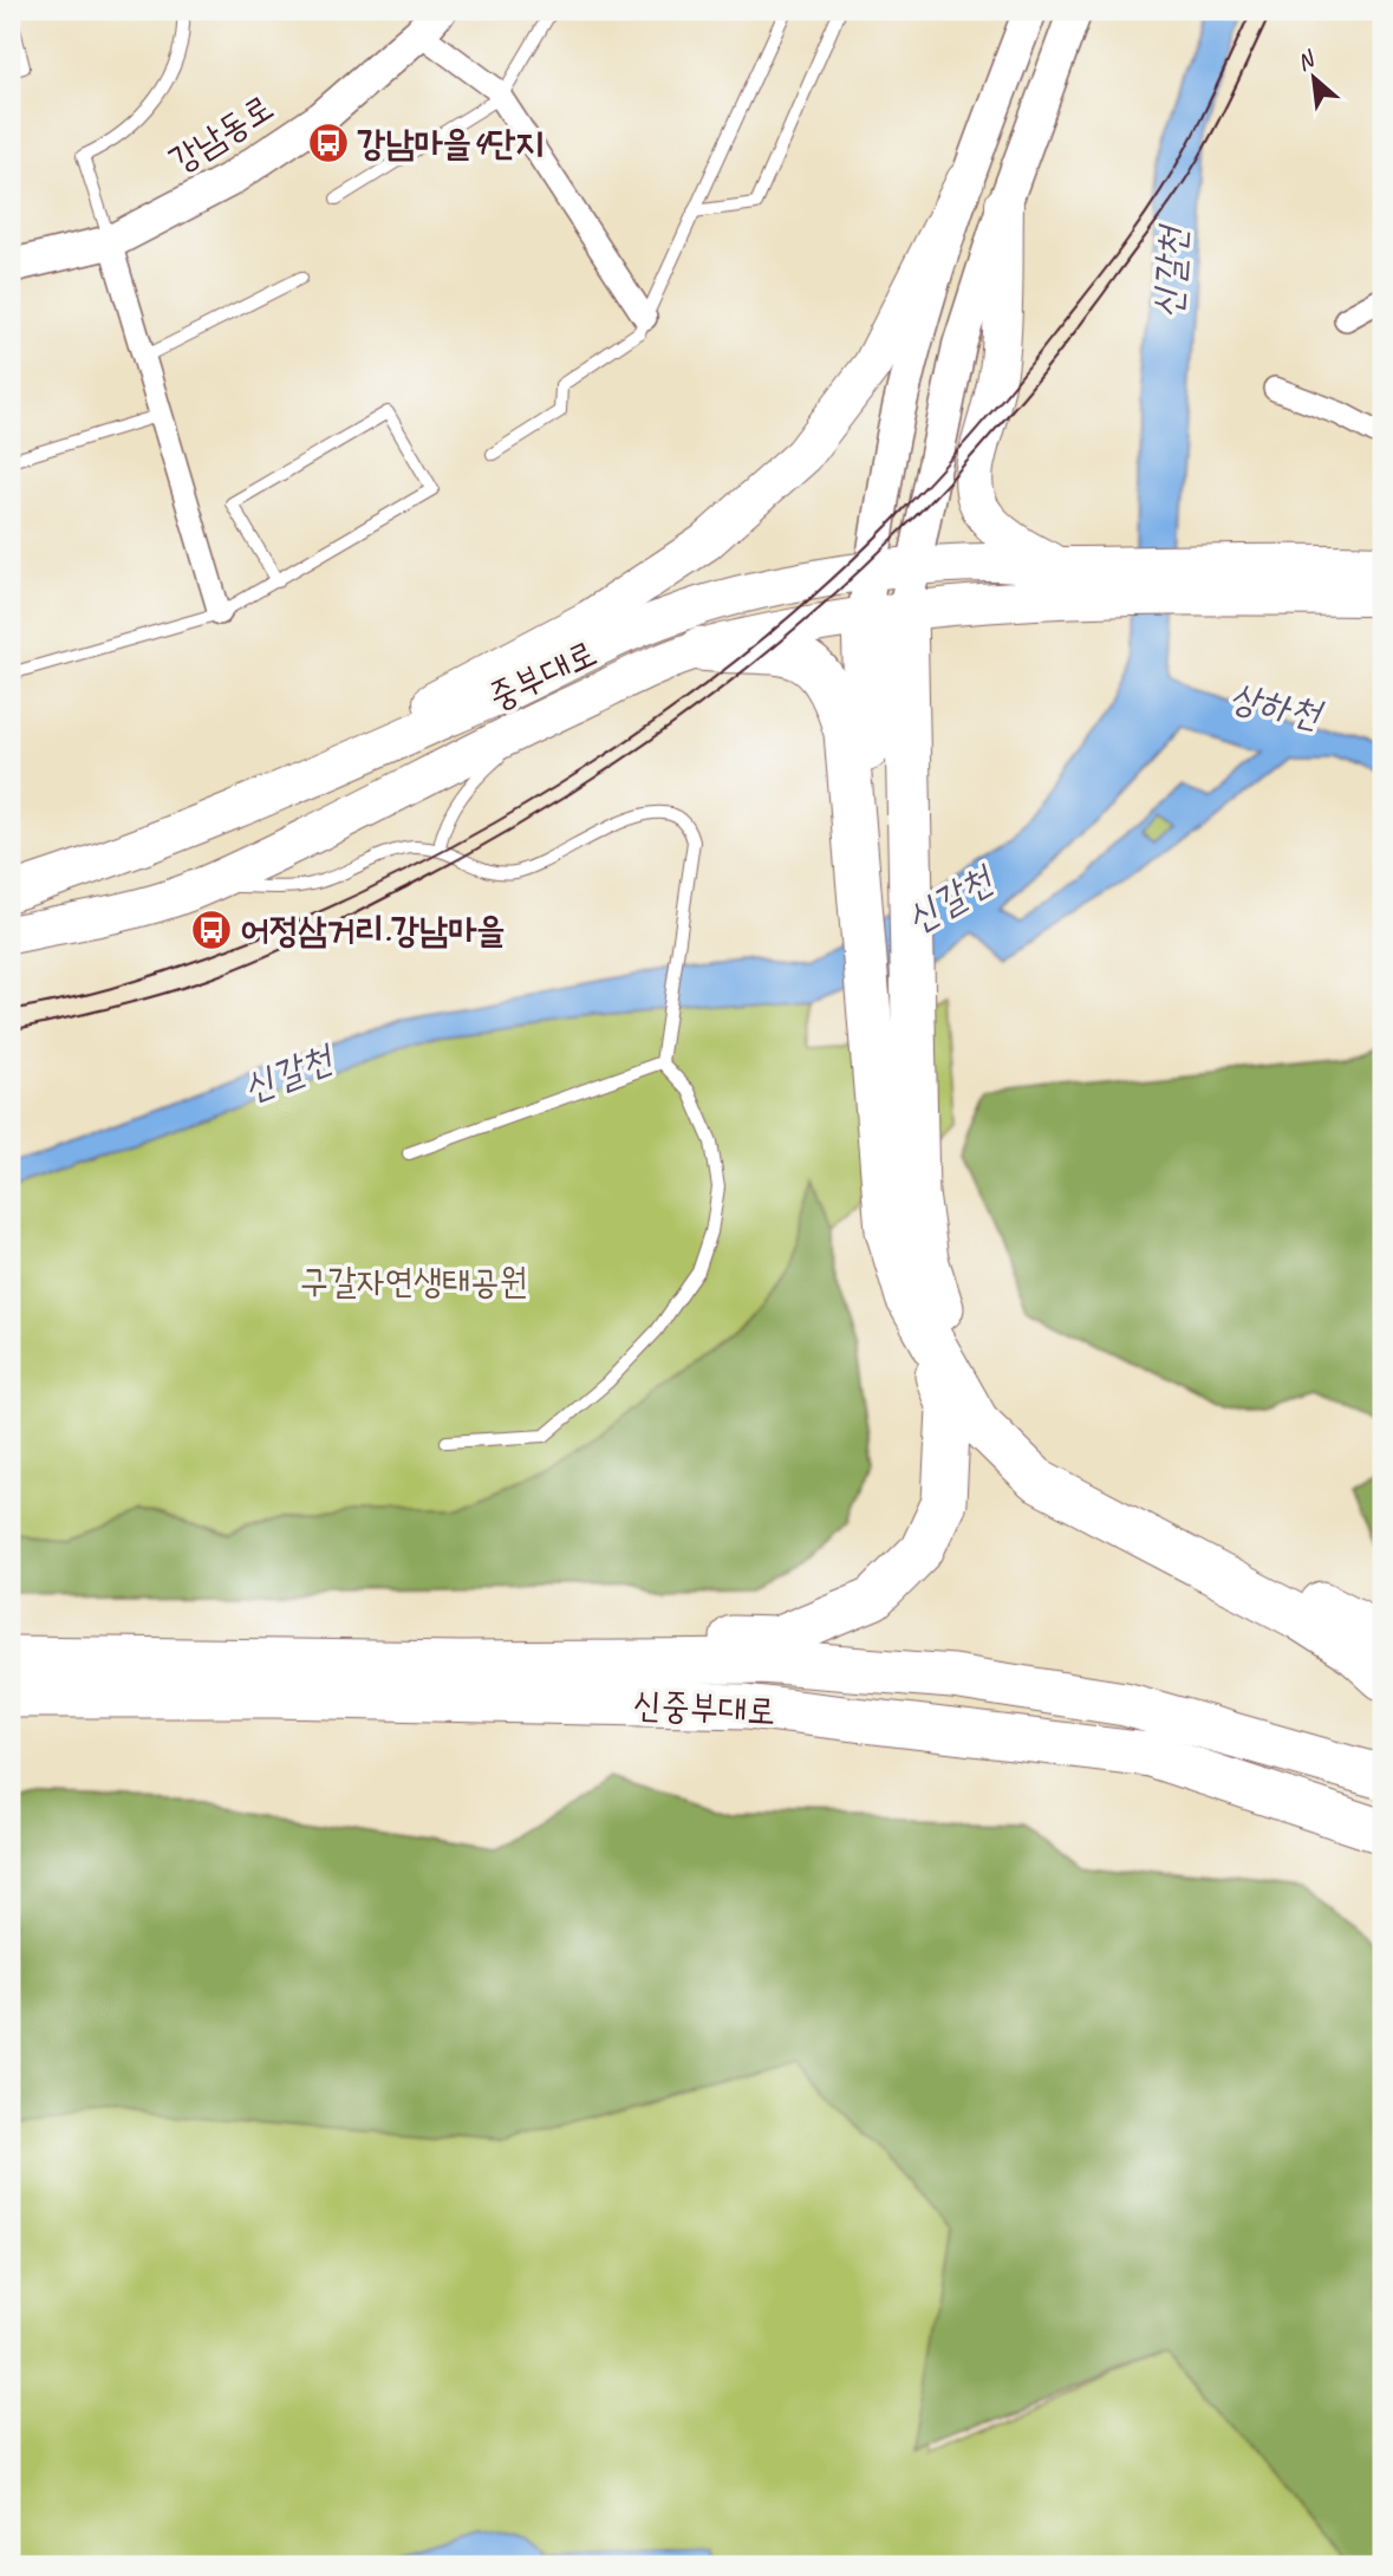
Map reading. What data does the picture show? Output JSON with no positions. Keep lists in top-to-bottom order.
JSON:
{
  "streets": {
    "highway": ["신중부대로"],
    "main road": ["강남동로", "중부대로"]
  },
  "water": ["신갈천", "상하천"],
  "parks": ["구갈자연생태공원"],
  "places": {
    "bus stop": ["강남마을4단지", "어정삼거리.강남마을"]
  },
  "north": "top left"
}
